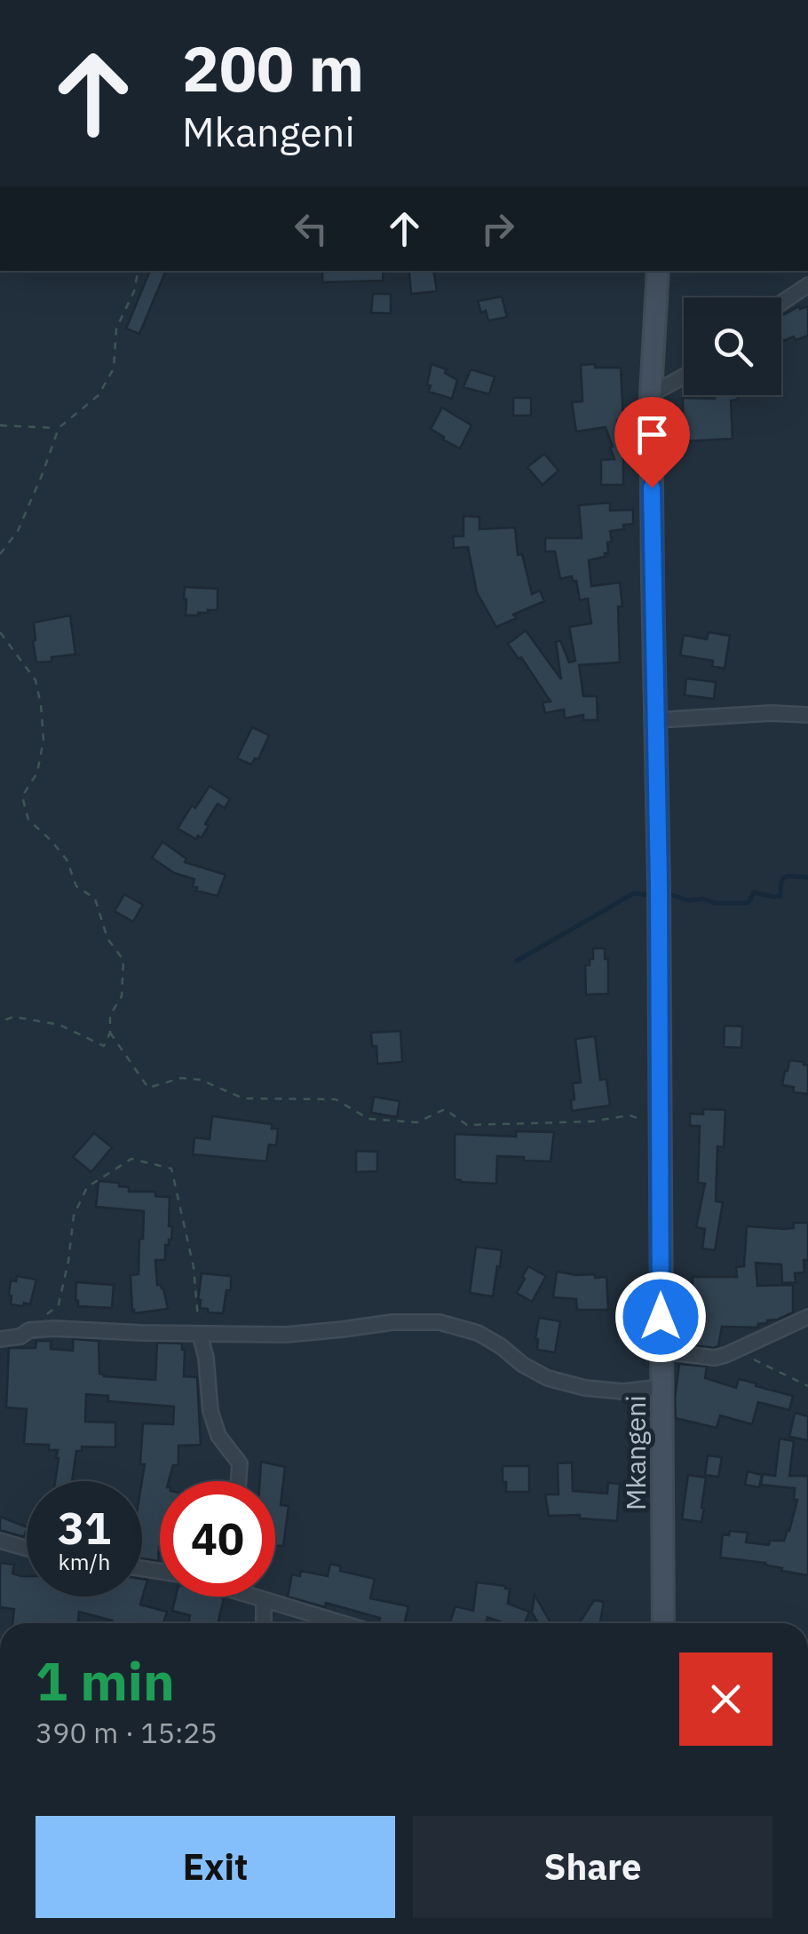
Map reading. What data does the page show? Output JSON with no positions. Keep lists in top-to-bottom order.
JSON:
{
  "streets": {
    "street": ["Mkangeni"]
  },
  "page": {
    "turn": ["200 m", "Mkangeni"],
    "speed": "31 km/h",
    "limit": "40",
    "heading": ["1 min", "390 m · 15:25"],
    "buttons": ["Exit", "Share"]
  }
}
